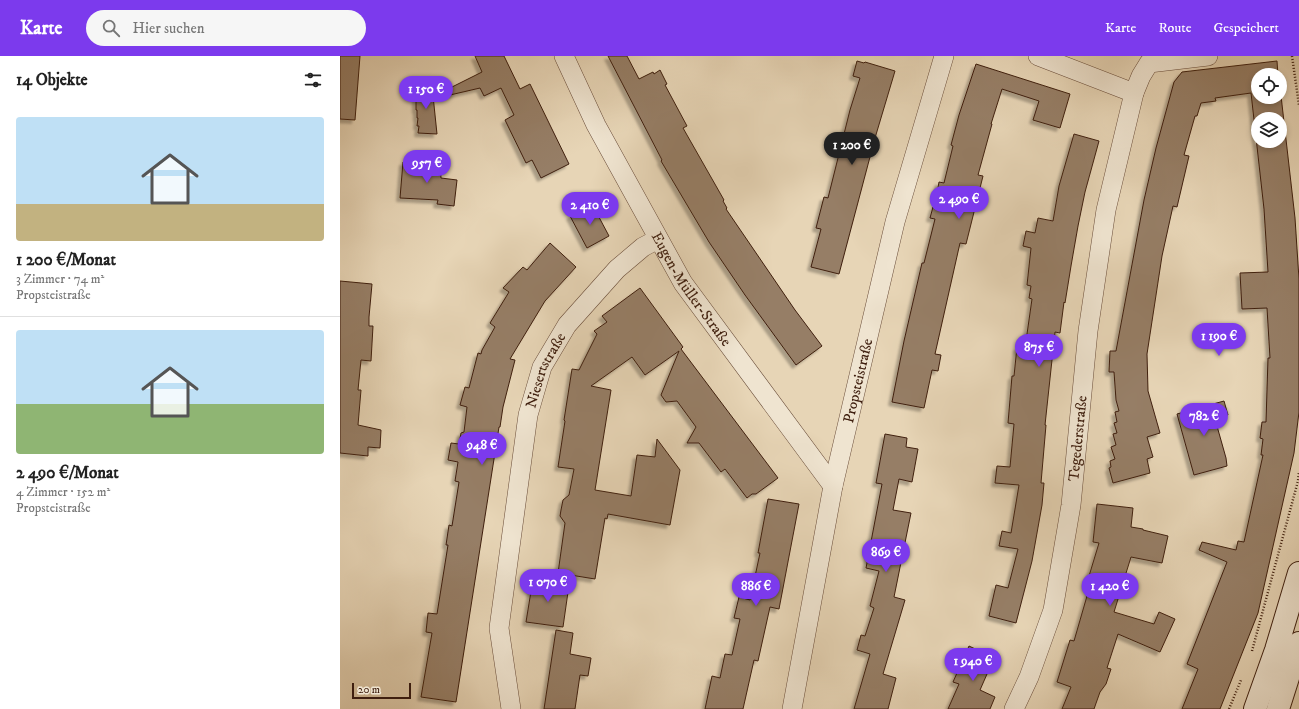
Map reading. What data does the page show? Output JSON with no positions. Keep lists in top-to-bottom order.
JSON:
{
  "streets": {
    "street": [
      "Eugen-Müller-Straße",
      "Niesertstraße",
      "Propsteistraße",
      "Tegederstraße"
    ]
  },
  "crossings": [
    ["Eugen-Müller-Straße", "Niesertstraße"],
    ["Eugen-Müller-Straße", "Propsteistraße"]
  ],
  "scale_bar": "20 m",
  "page": {
    "header": "Karte",
    "search": "Hier suchen",
    "nav": ["Karte", "Route", "Gespeichert"],
    "heading": "14 Objekte",
    "price": [
      "1 150 €",
      "1 200 €",
      "957 €",
      "2 490 €",
      "2 410 €",
      "1 190 €",
      "875 €",
      "782 €",
      "948 €",
      "869 €",
      "1 070 €",
      "886 €",
      "1 420 €",
      "1 940 €"
    ],
    "list": [
      {
        "name": "1 200 €/Monat",
        "note": "3 Zimmer · 74 m² · Propsteistraße"
      },
      {
        "name": "2 490 €/Monat",
        "note": "4 Zimmer · 152 m² · Propsteistraße"
      }
    ],
    "scale": "20 m"
  }
}
